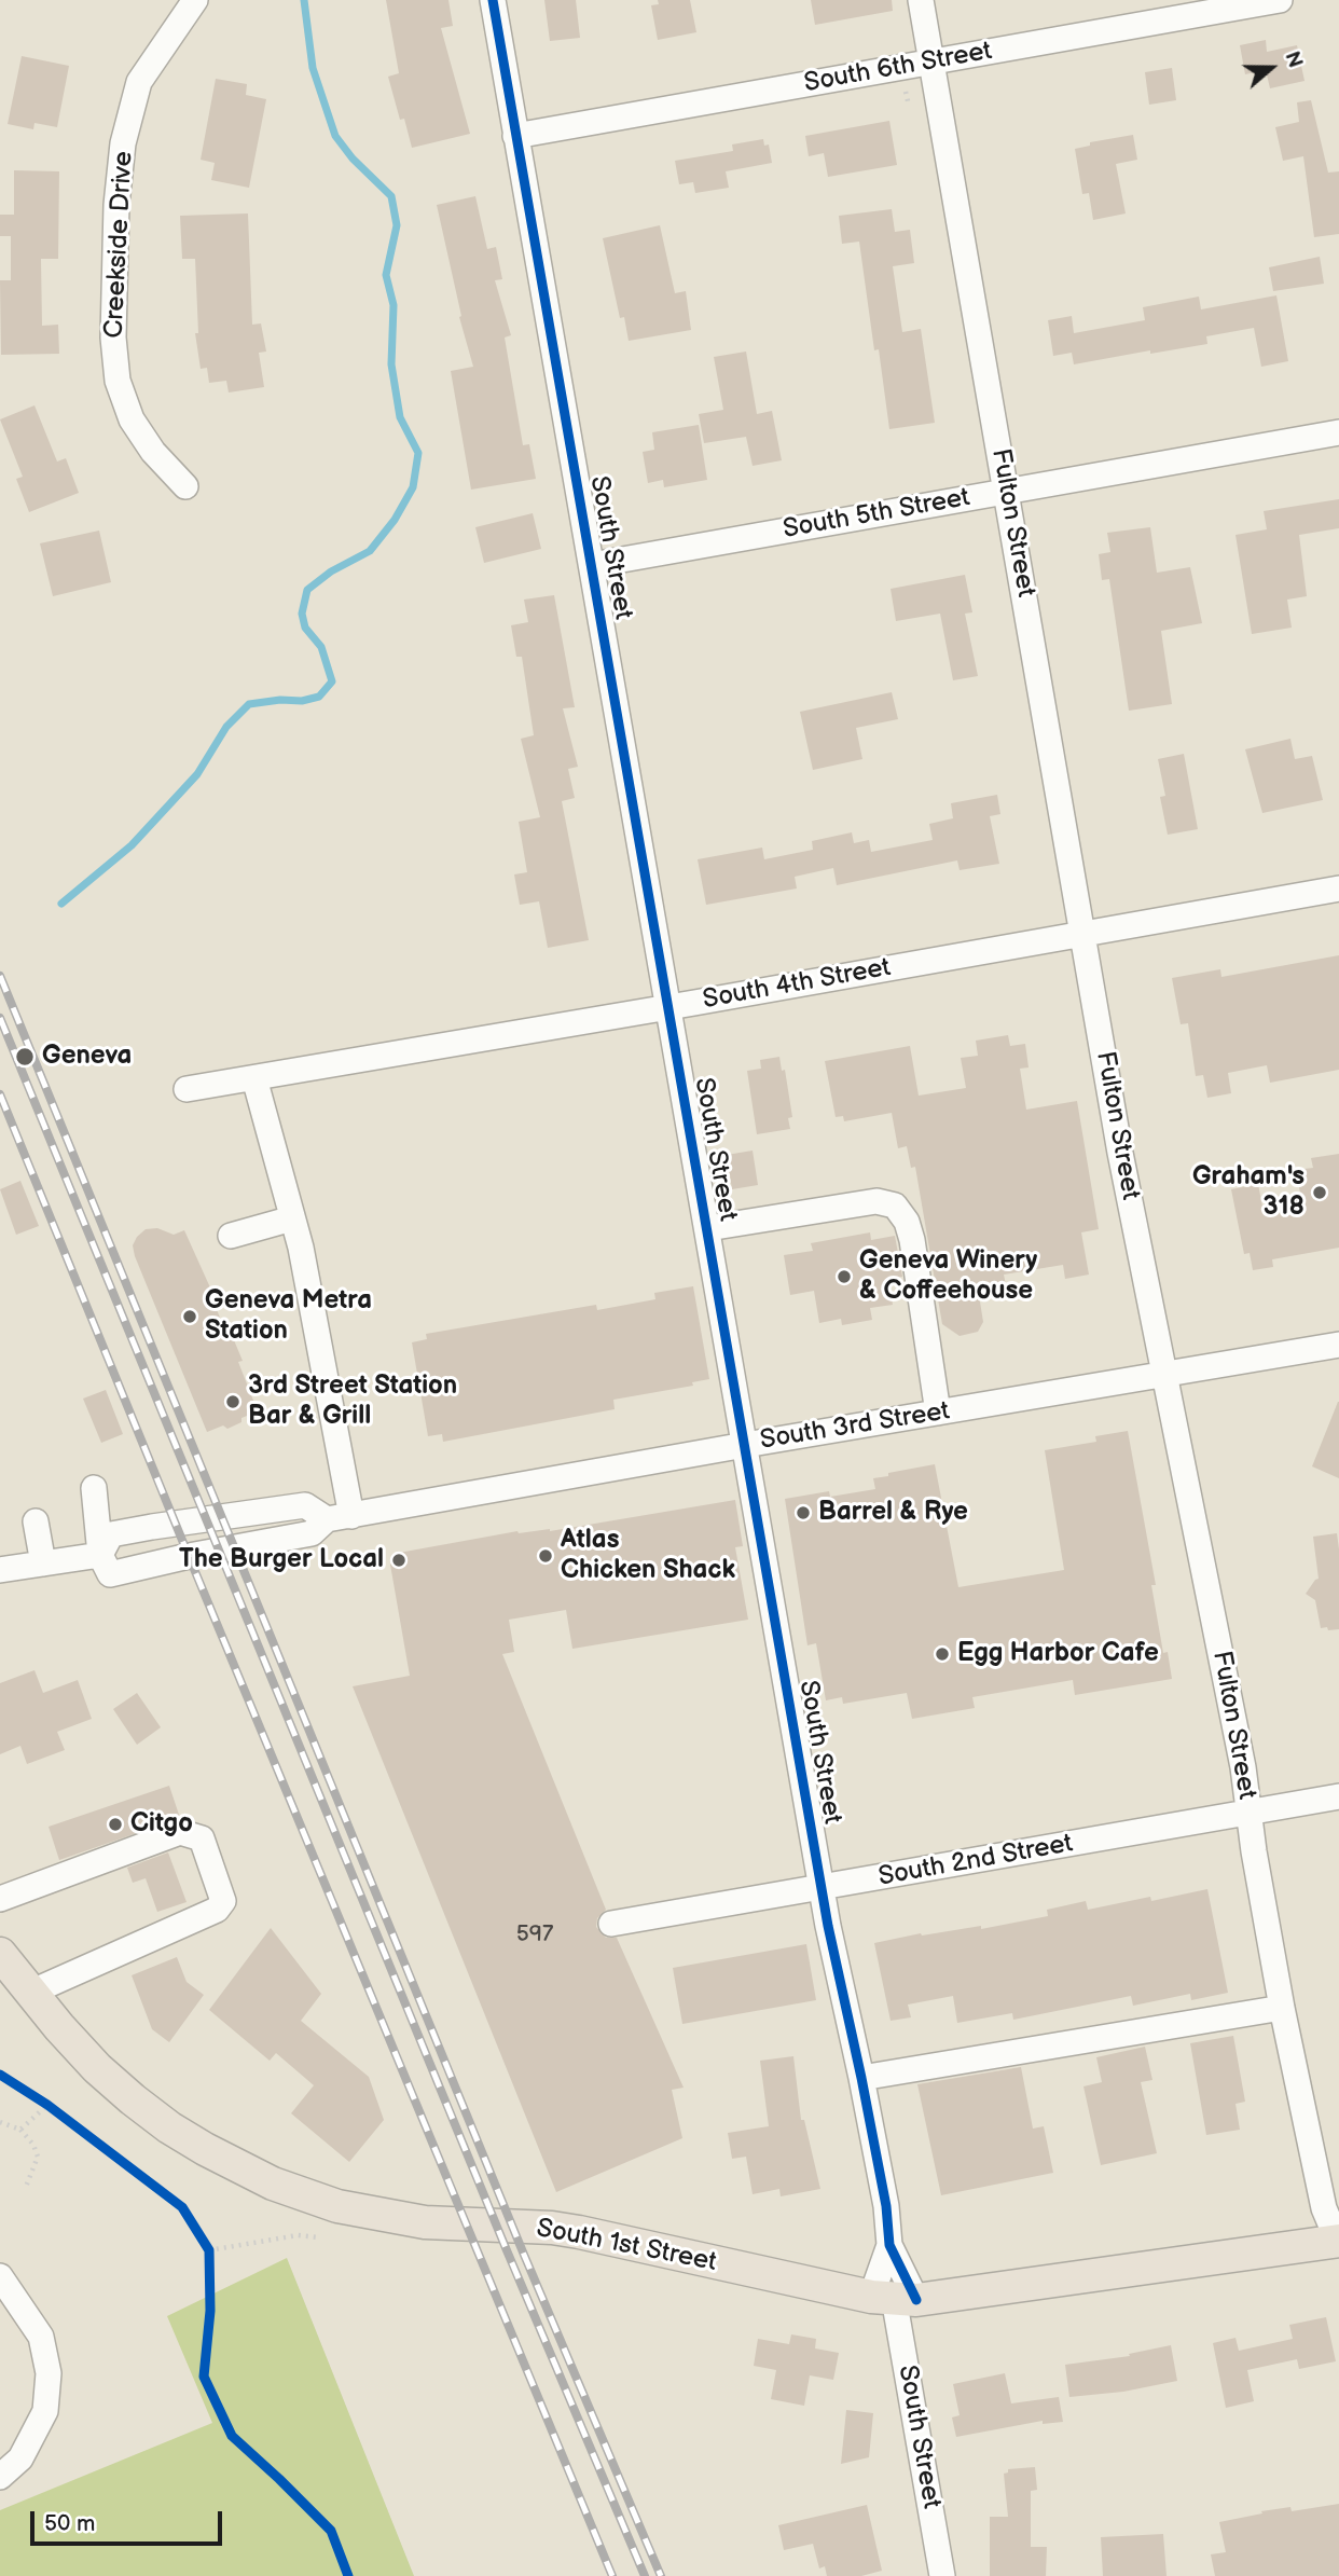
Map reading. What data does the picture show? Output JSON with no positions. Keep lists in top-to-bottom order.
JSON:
{
  "streets": {
    "main road": ["South 1st Street"],
    "street": [
      "South 6th Street",
      "Creekside Drive",
      "South 5th Street",
      "Fulton Street",
      "South Street",
      "South 4th Street",
      "South 3rd Street",
      "South 2nd Street"
    ]
  },
  "crossings": [
    ["South 6th Street", "Fulton Street"],
    ["South 6th Street", "South Street"],
    ["South 5th Street", "Fulton Street"],
    ["South 5th Street", "South Street"],
    ["Fulton Street", "South 4th Street"],
    ["Fulton Street", "South 3rd Street"],
    ["Fulton Street", "South 2nd Street"],
    ["Fulton Street", "South 1st Street"],
    ["South Street", "South 4th Street"],
    ["South Street", "South 3rd Street"],
    ["South Street", "South 2nd Street"],
    ["South Street", "South 1st Street"]
  ],
  "places": [
    "Geneva",
    "Graham's 318",
    "Geneva Winery & Coffeehouse",
    "Geneva Metra Station",
    "3rd Street Station Bar & Grill",
    "Barrel & Rye",
    "Atlas Chicken Shack",
    "The Burger Local",
    "Egg Harbor Cafe",
    "Citgo"
  ],
  "house_numbers": ["597"],
  "scale_bar": "50 m",
  "north": "right"
}
